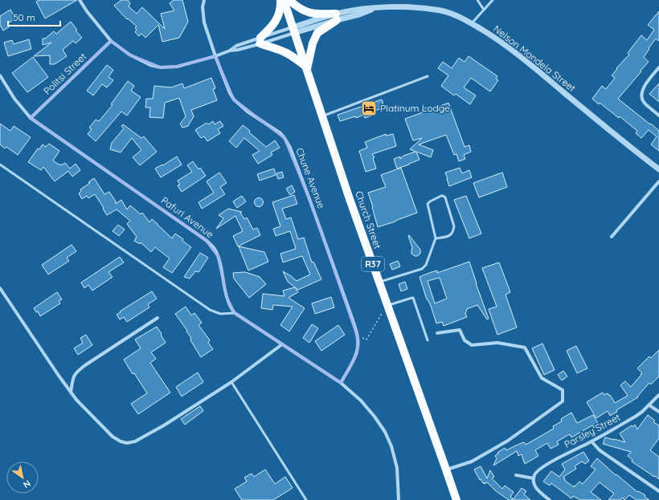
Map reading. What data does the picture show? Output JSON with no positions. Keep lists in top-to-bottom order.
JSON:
{
  "streets": {
    "main road": ["Church Street", "R37"],
    "street": [
      "Nelson Mandela Street",
      "Politsi Street",
      "Chune Avenue",
      "Pafuri Avenue",
      "Parsley Street"
    ]
  },
  "crossings": [
    ["Nelson Mandela Street", "Church Street"],
    ["Politsi Street", "Pafuri Avenue"],
    ["Chune Avenue", "Pafuri Avenue"]
  ],
  "places": {
    "hotel": ["Platinum Lodge"]
  },
  "scale_bar": "50 m",
  "north": "bottom right"
}
